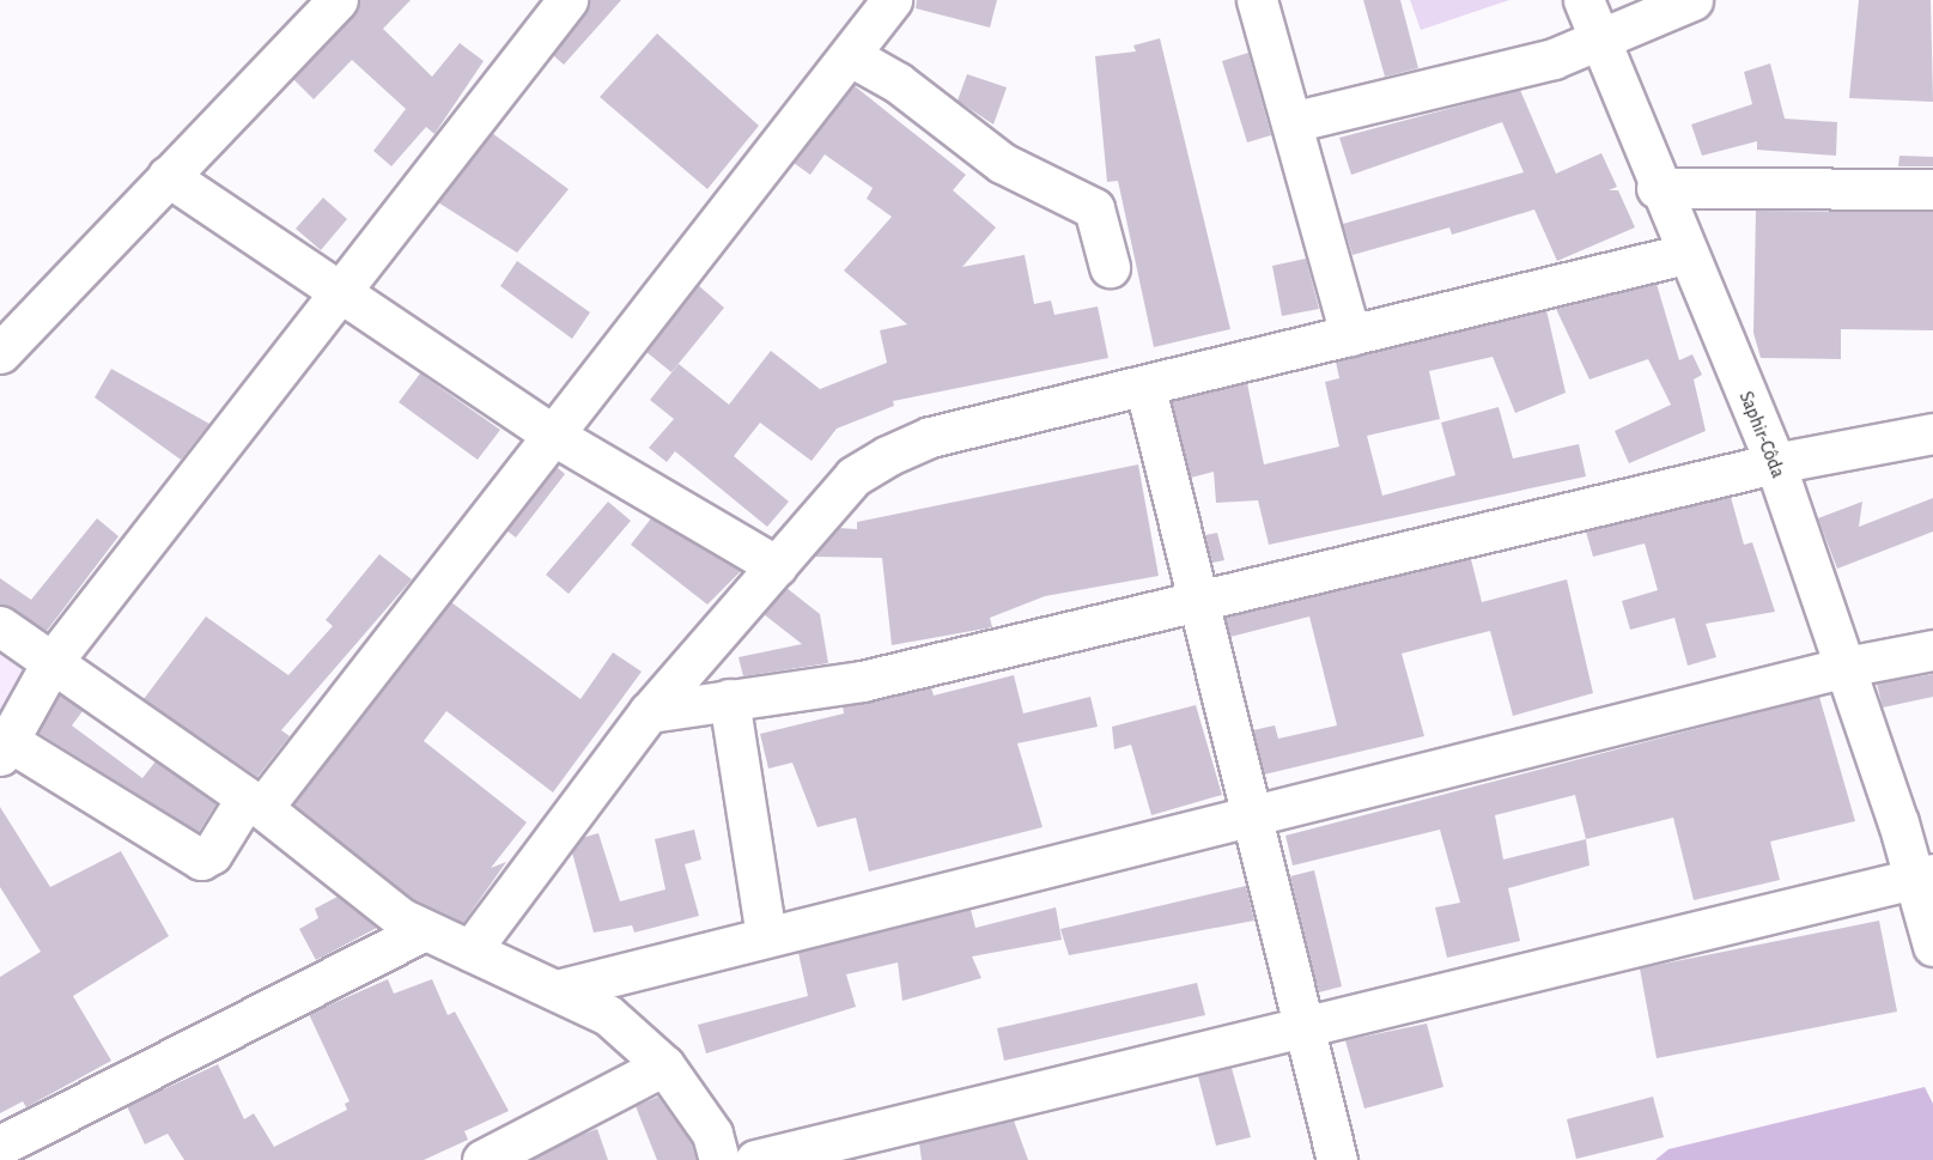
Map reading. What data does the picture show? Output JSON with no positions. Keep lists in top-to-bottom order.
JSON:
{
  "streets": {
    "street": ["Saphir-Côda"]
  }
}
